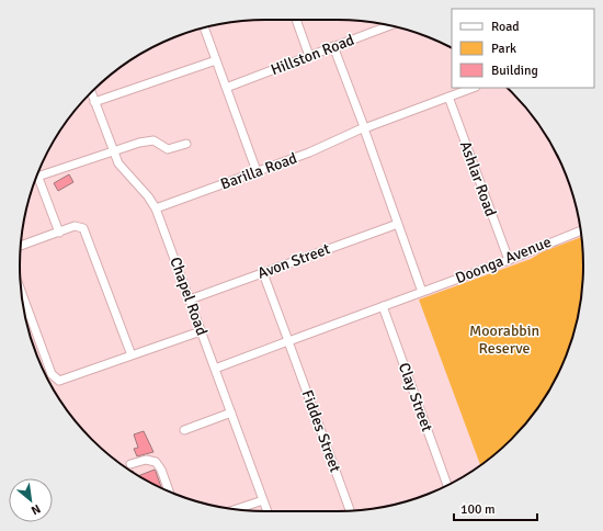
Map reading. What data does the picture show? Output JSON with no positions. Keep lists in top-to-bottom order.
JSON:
{
  "streets": {
    "street": [
      "Hillston Road",
      "Barilla Road",
      "Ashlar Road",
      "Doonga Avenue",
      "Avon Street",
      "Chapel Road",
      "Clay Street",
      "Fiddes Street"
    ]
  },
  "crossings": [
    ["Barilla Road", "Ashlar Road"],
    ["Barilla Road", "Chapel Road"],
    ["Ashlar Road", "Doonga Avenue"],
    ["Doonga Avenue", "Chapel Road"],
    ["Doonga Avenue", "Clay Street"],
    ["Doonga Avenue", "Fiddes Street"],
    ["Avon Street", "Chapel Road"],
    ["Avon Street", "Fiddes Street"]
  ],
  "parks": ["Moorabbin Reserve"],
  "legend": ["Road", "Park", "Building"],
  "scale_bar": "100 m",
  "north": "bottom right"
}
